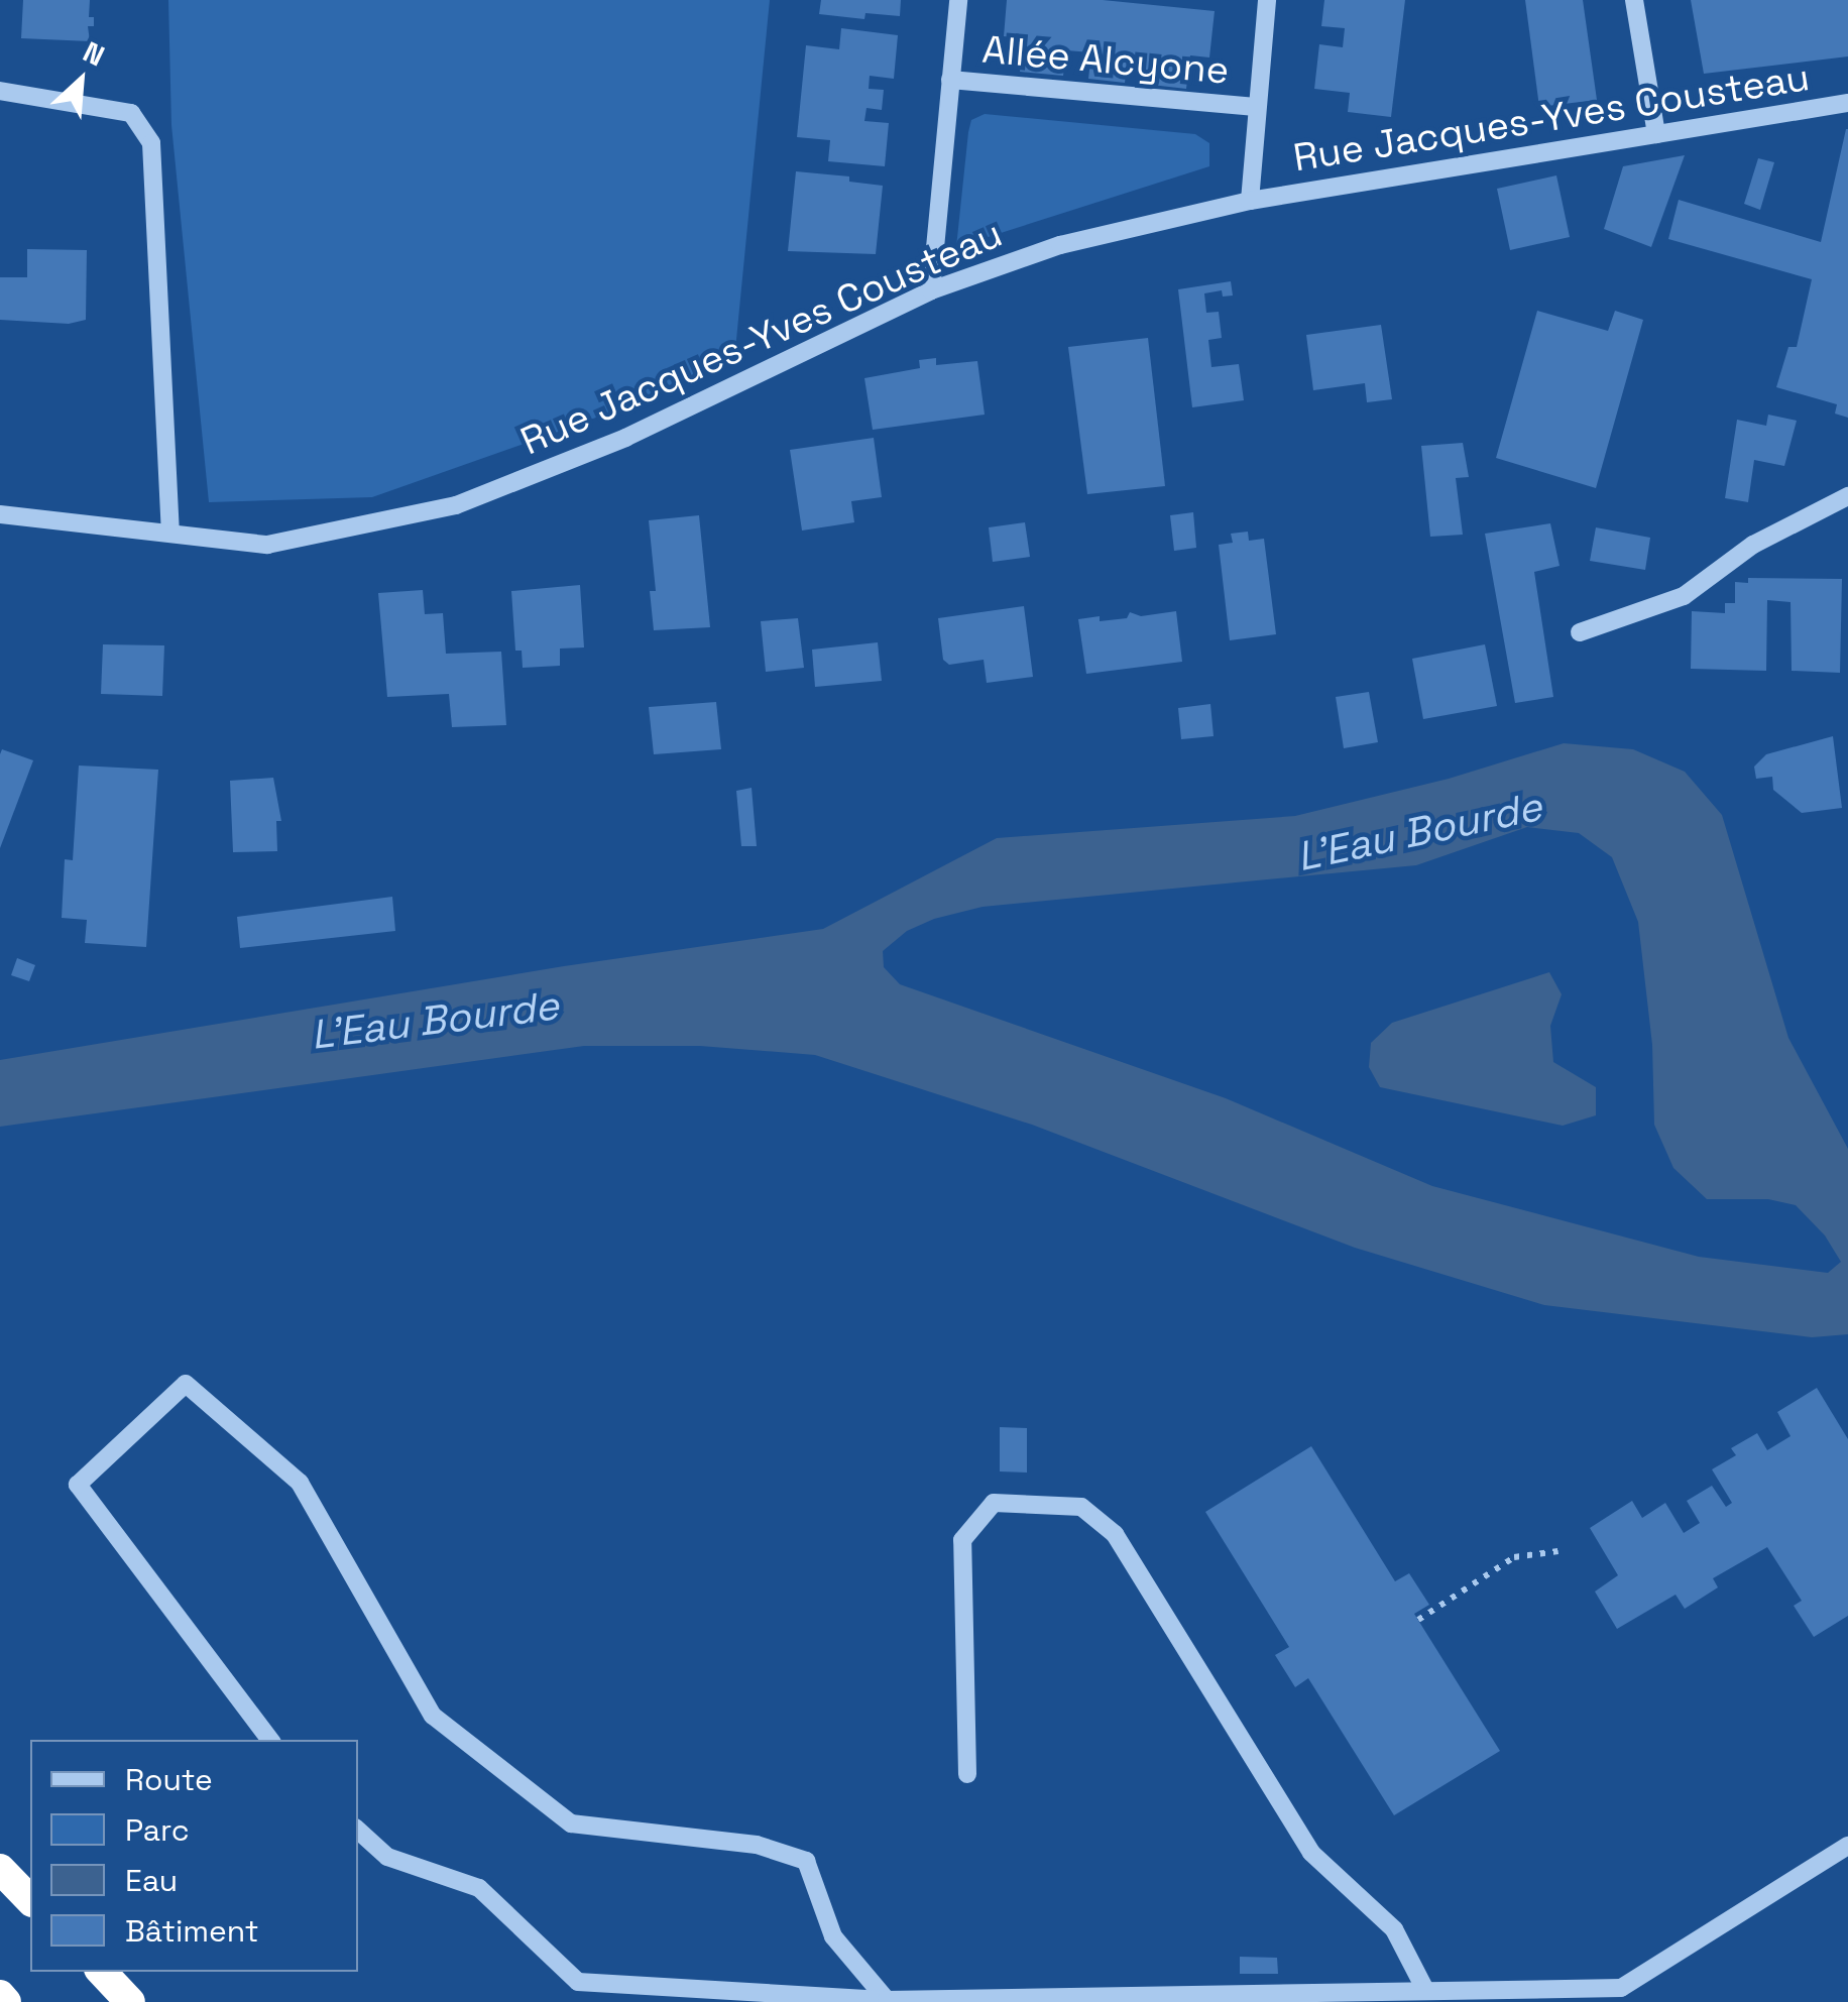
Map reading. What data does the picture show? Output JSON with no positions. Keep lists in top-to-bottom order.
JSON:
{
  "streets": {
    "street": ["Allée Alcyone", "Rue Jacques-Yves Cousteau"]
  },
  "water": ["L'Eau Bourde"],
  "legend": [
    "Route",
    "Parc",
    "Eau",
    "Bâtiment"
  ],
  "north": "top right"
}
